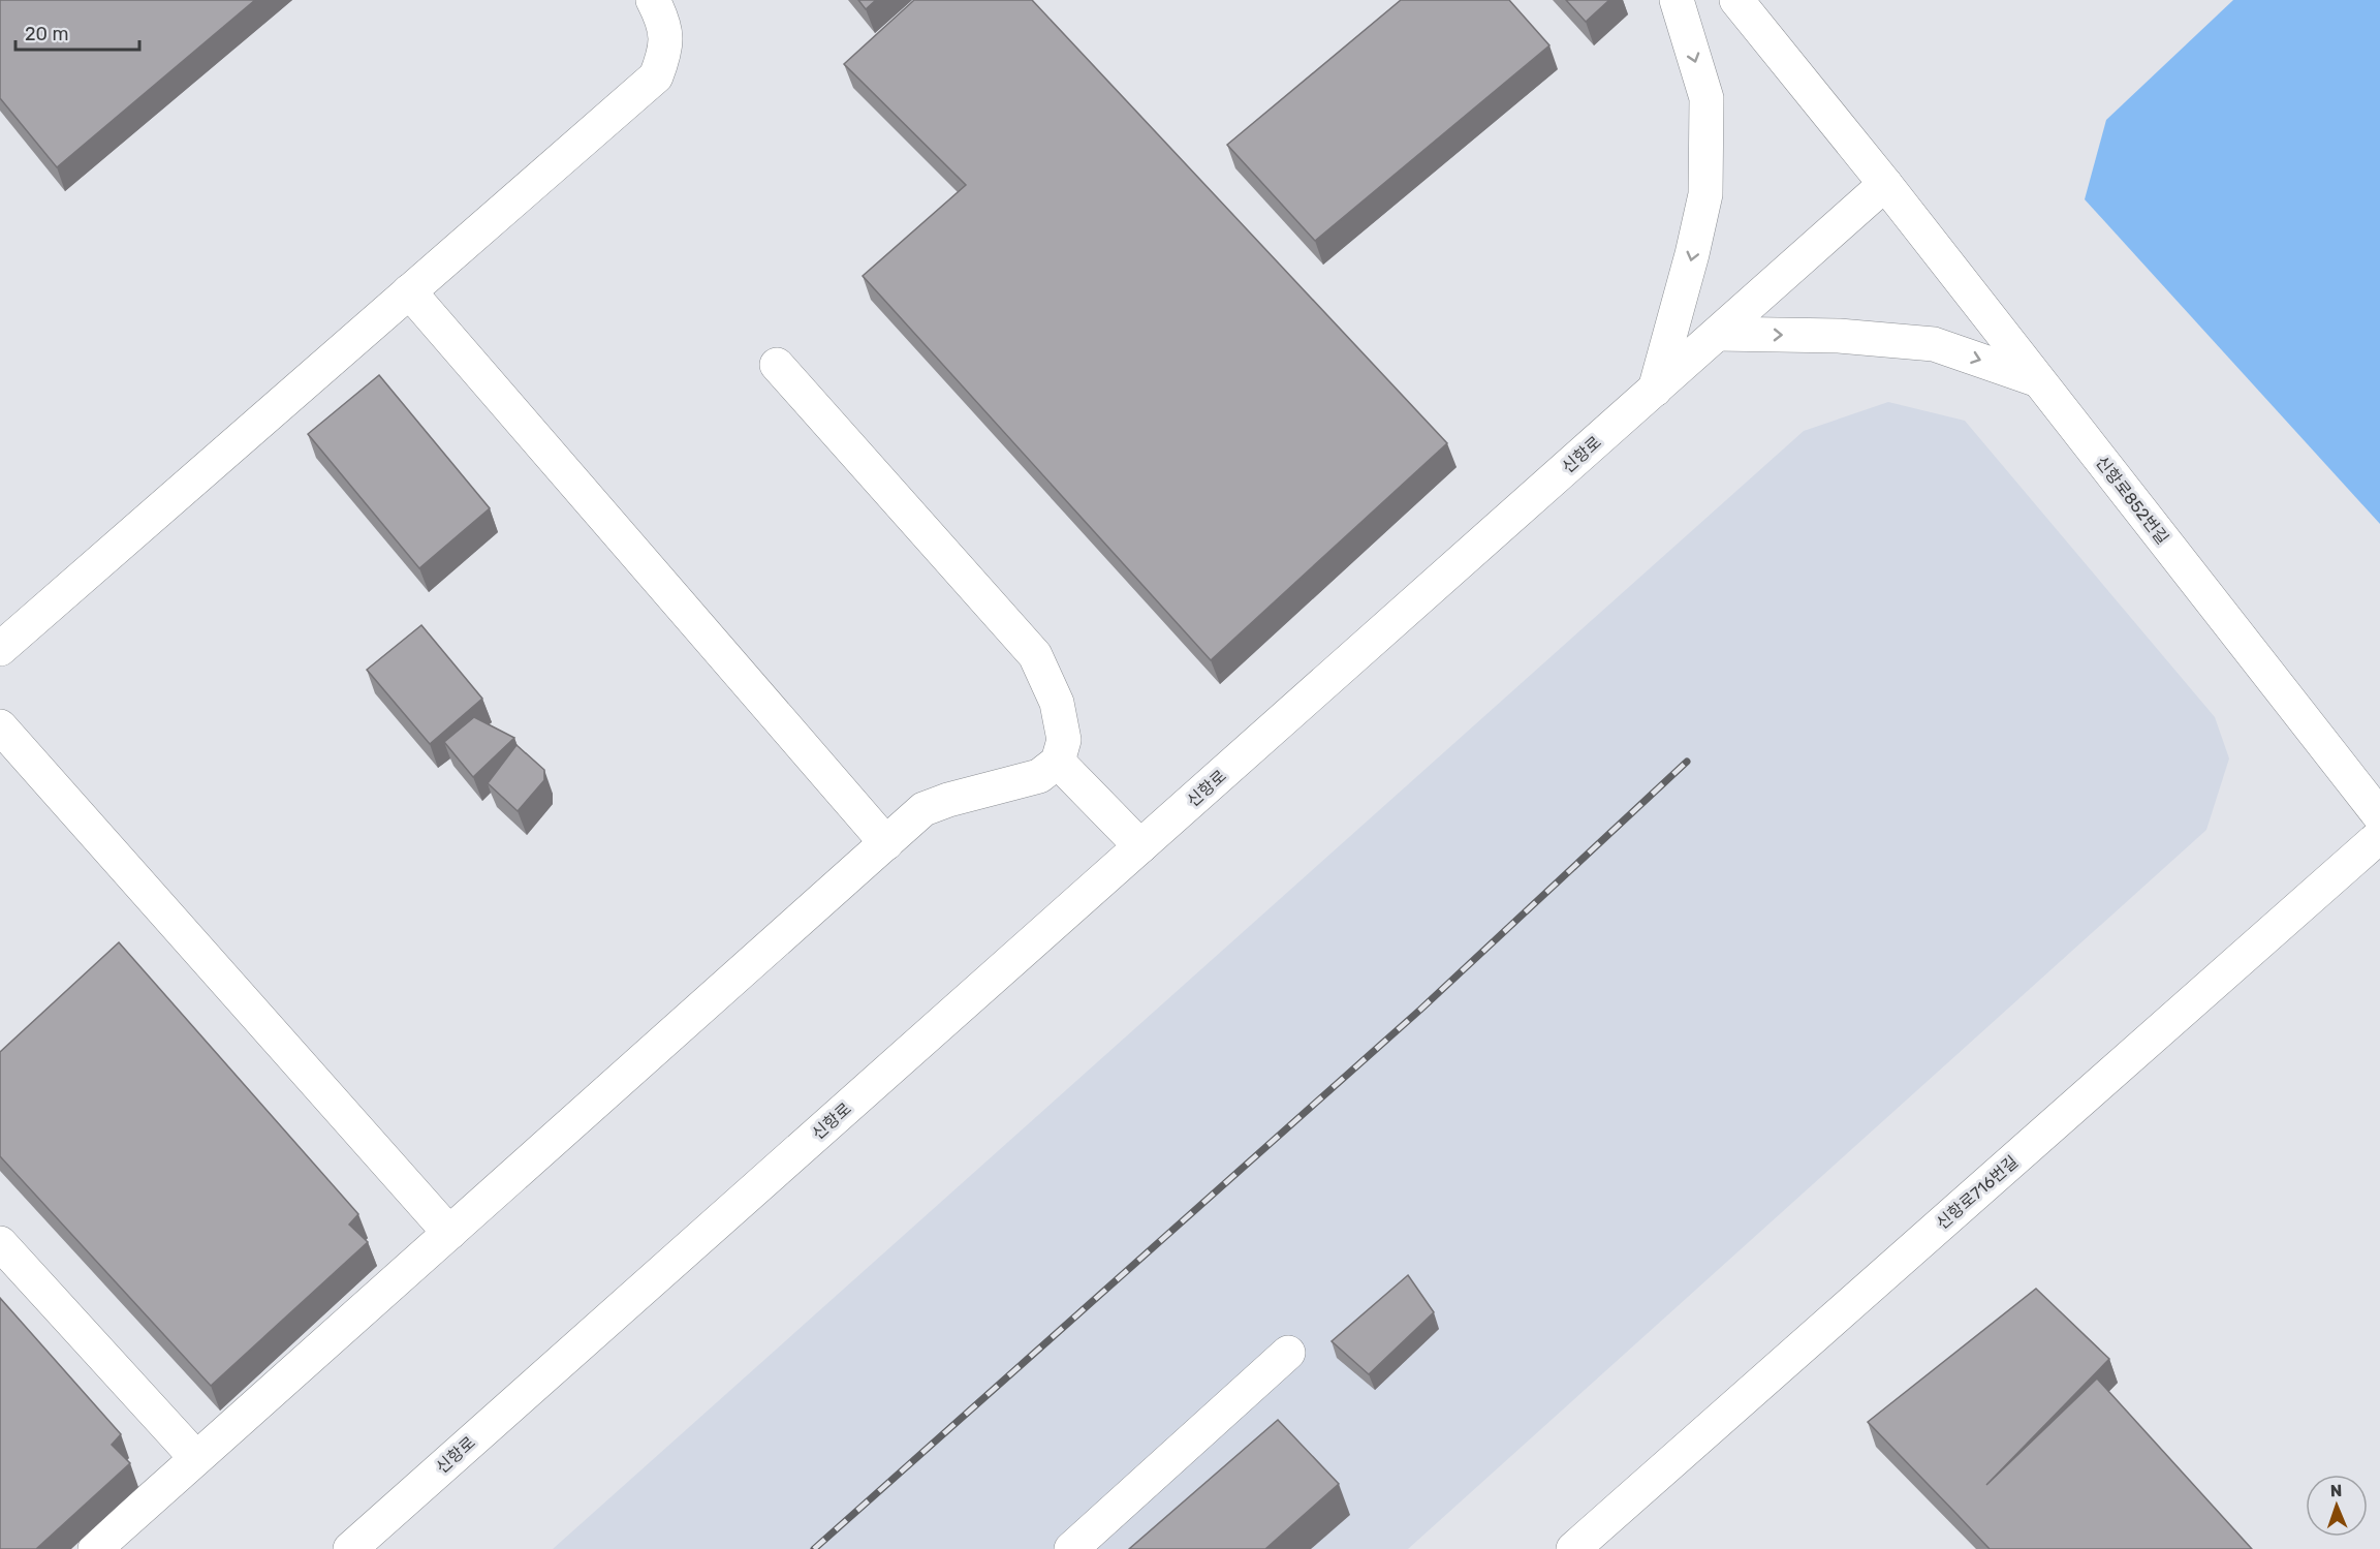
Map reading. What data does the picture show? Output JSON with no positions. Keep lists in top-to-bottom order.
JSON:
{
  "streets": {
    "street": ["신항로", "신항로852번길", "신항로716번길"]
  },
  "crossings": [
    ["신항로", "신항로852번길"]
  ],
  "scale_bar": "20 m",
  "north": "top"
}
